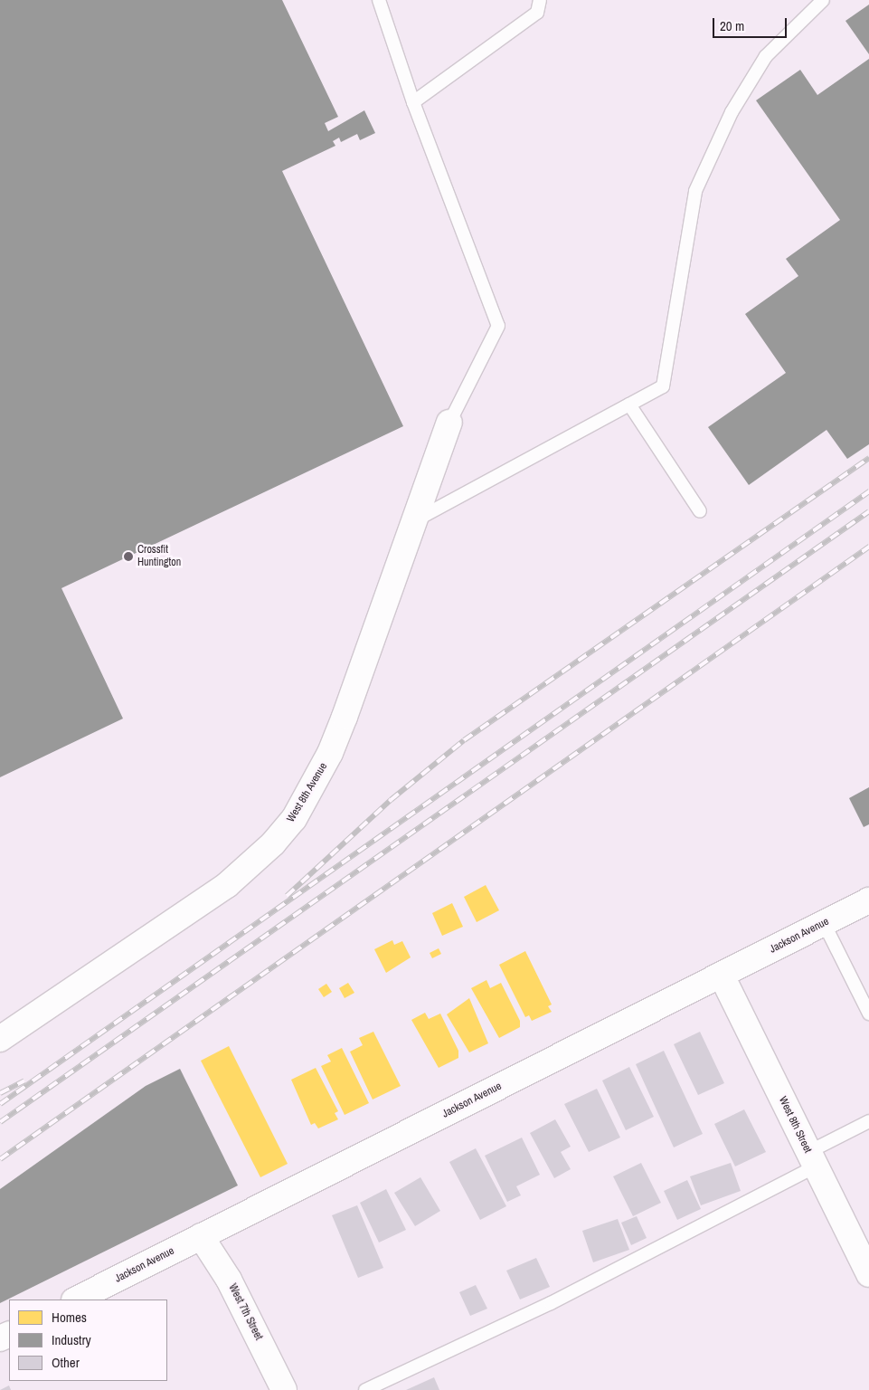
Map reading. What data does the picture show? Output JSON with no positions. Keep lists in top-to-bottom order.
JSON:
{
  "streets": {
    "street": [
      "West 8th Avenue",
      "Jackson Avenue",
      "West 8th Street",
      "West 7th Street"
    ]
  },
  "crossings": [
    ["Jackson Avenue", "West 8th Street"],
    ["Jackson Avenue", "West 7th Street"]
  ],
  "places": ["Crossfit Huntington"],
  "legend": ["Homes", "Industry", "Other"],
  "scale_bar": "20 m"
}
